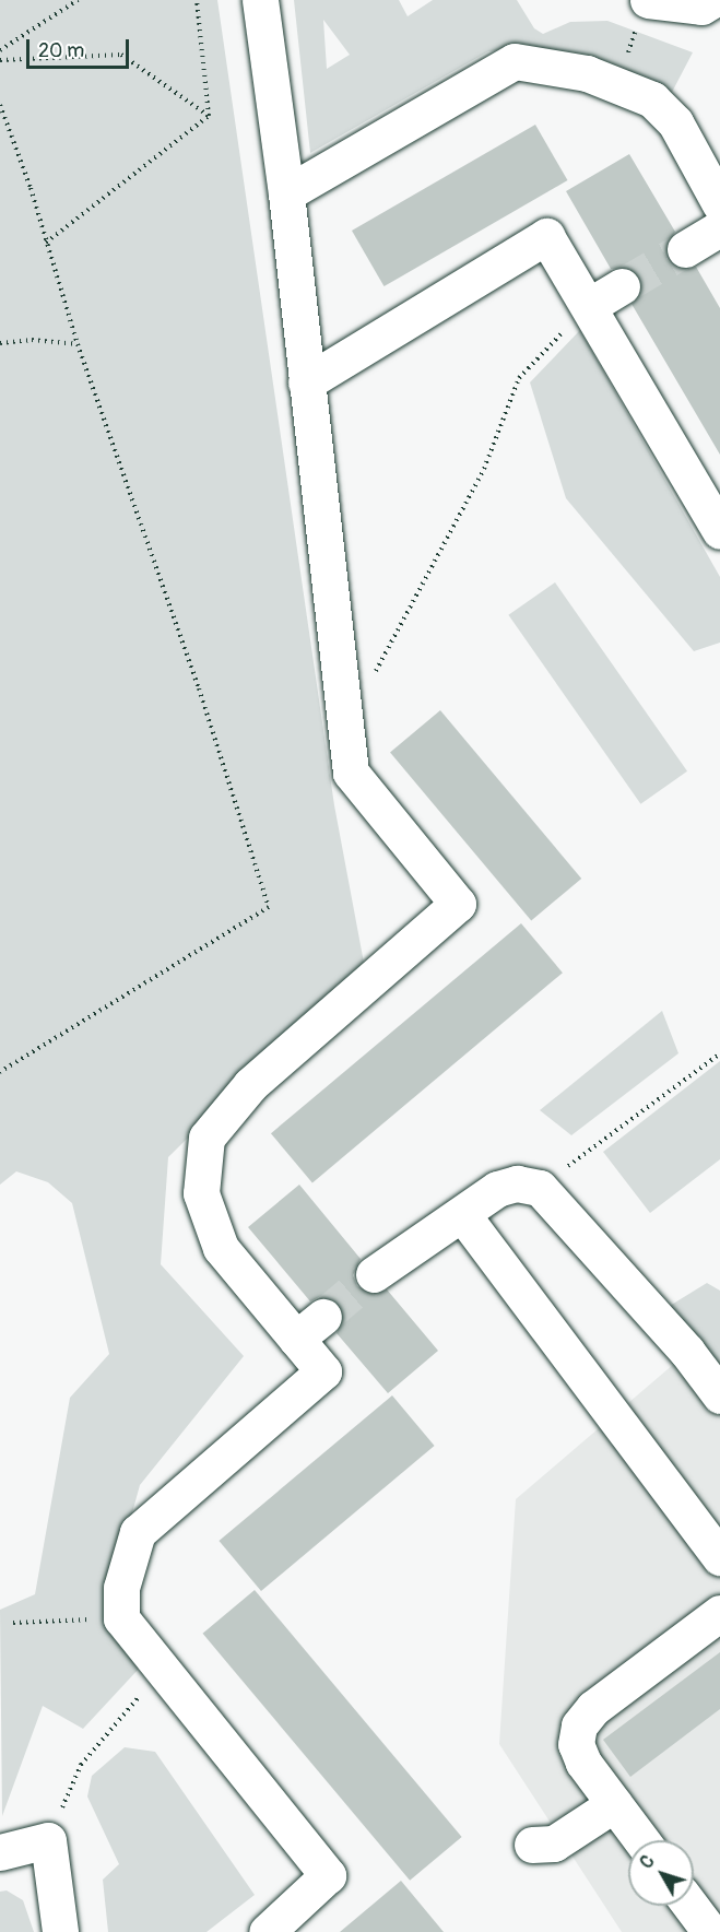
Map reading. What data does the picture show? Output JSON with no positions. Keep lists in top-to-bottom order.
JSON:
{
  "scale_bar": "20 m",
  "north": "top left"
}
